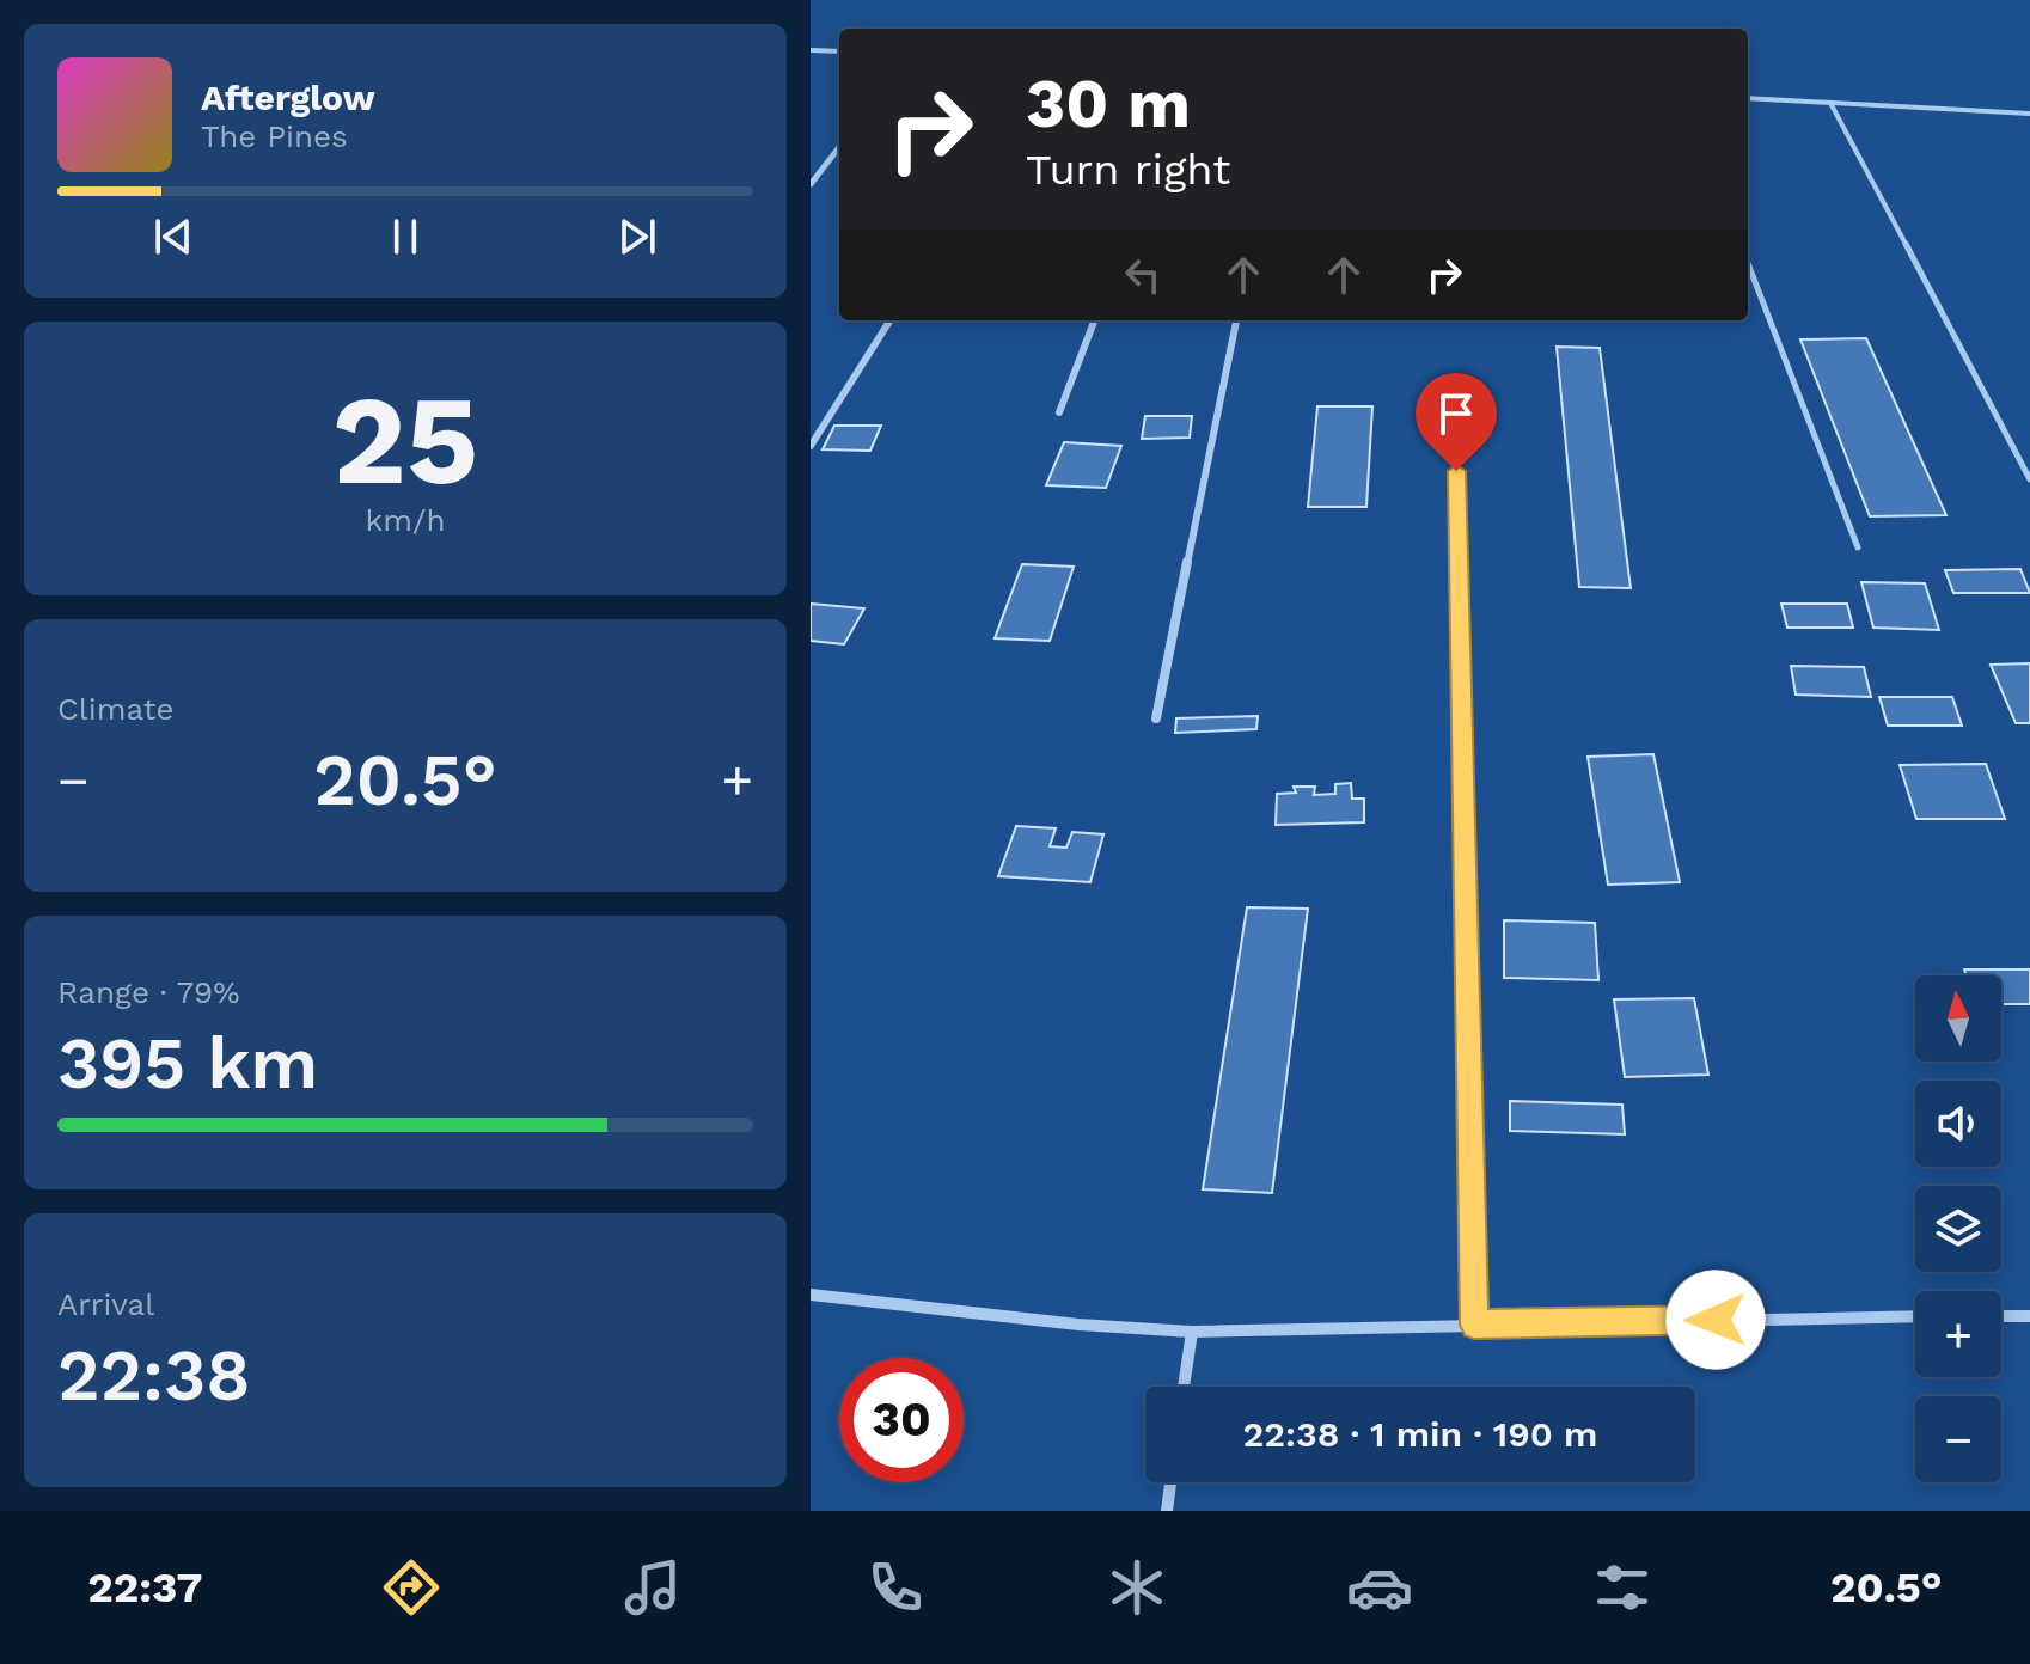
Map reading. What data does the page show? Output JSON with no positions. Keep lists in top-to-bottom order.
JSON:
{
  "north": "top",
  "page": {
    "turn": ["30 m", "Turn right"],
    "song": ["Afterglow", "The Pines"],
    "tile": [
      ["25", "km/h"],
      "Climate",
      ["Range · 79%", "395 km"],
      ["Arrival", "22:38"]
    ],
    "heat": ["−", "20.5°", "+"],
    "map_buttons": ["+", "−"],
    "limit": "30",
    "trip": "22:38 · 1 min · 190 m",
    "tabs": ["22:37", "20.5°"]
  }
}
